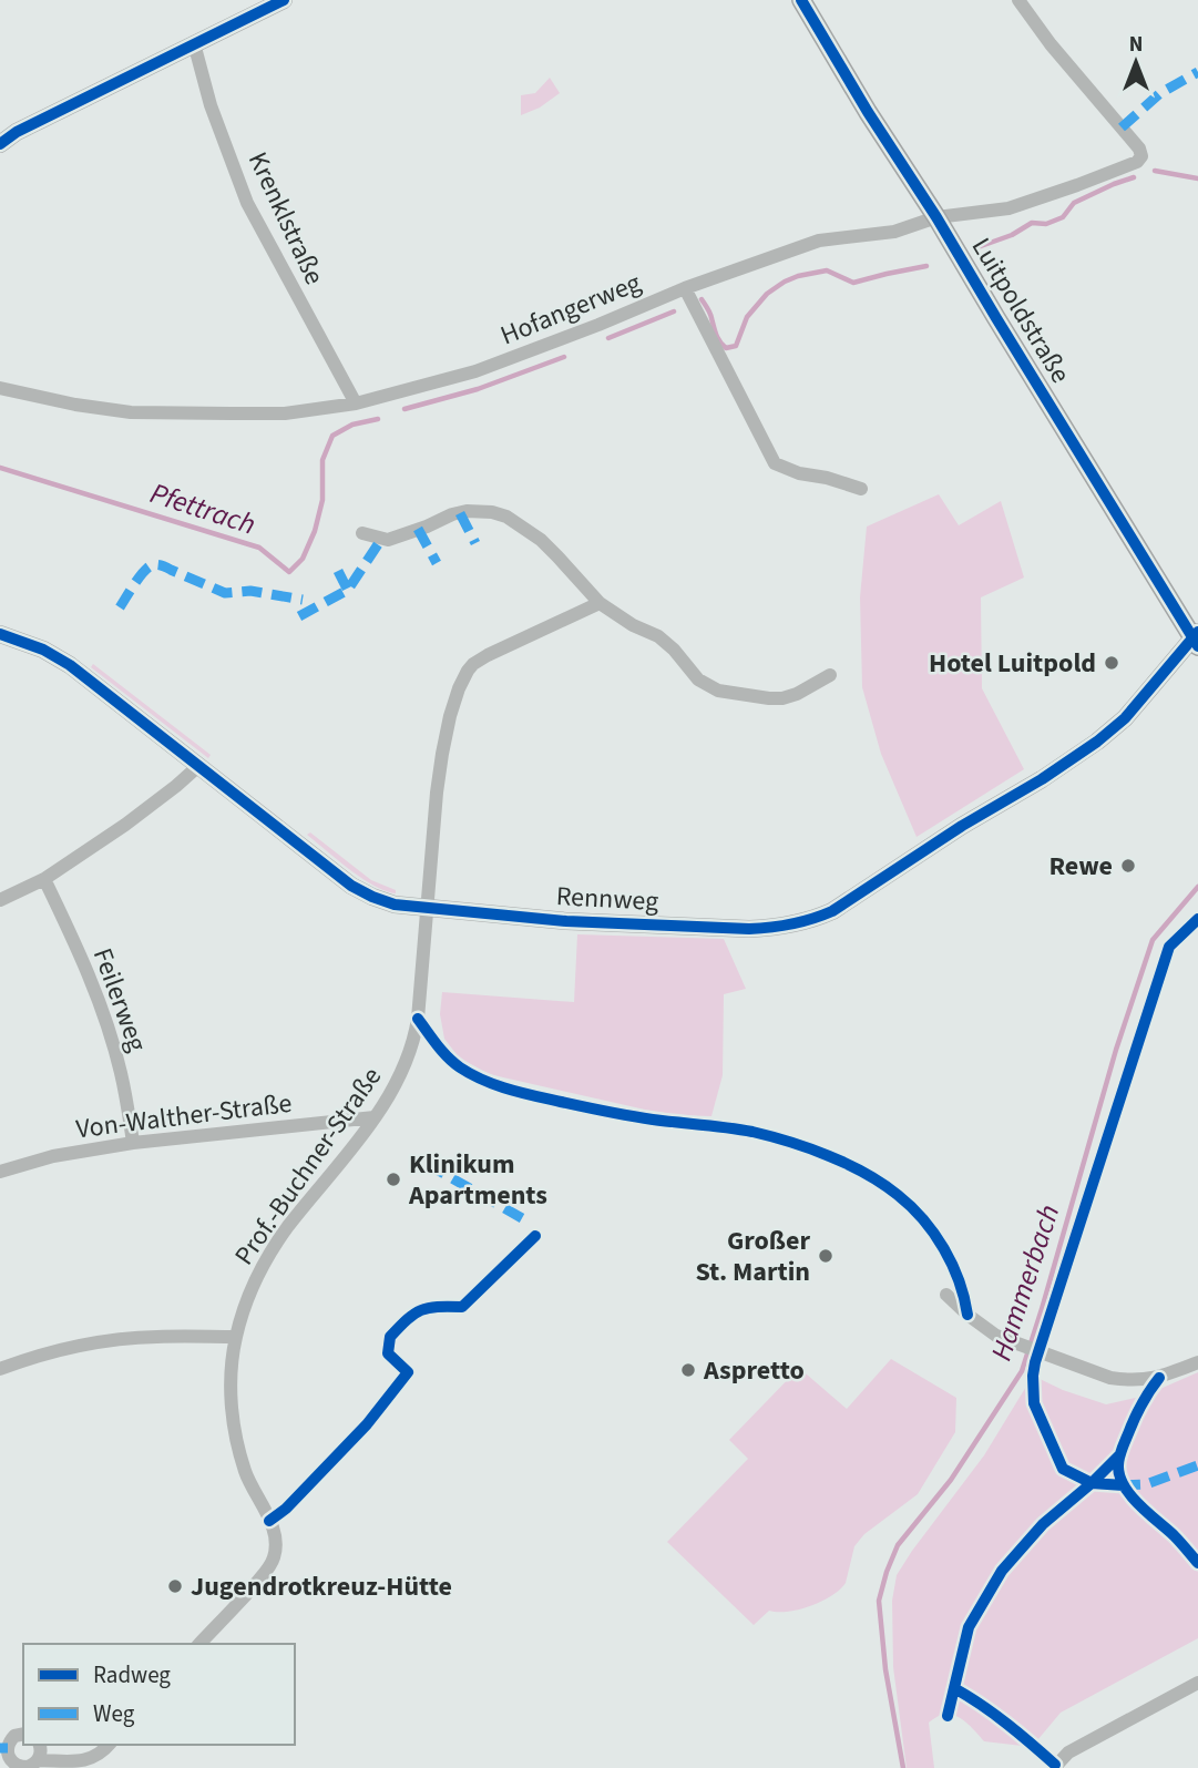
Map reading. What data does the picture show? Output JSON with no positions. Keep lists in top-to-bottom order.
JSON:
{
  "streets": {
    "main road": ["Luitpoldstraße", "Rennweg"],
    "street": [
      "Krenklstraße",
      "Hofangerweg",
      "Feilerweg",
      "Von-Walther-Straße",
      "Prof.-Buchner-Straße"
    ]
  },
  "crossings": [
    ["Krenklstraße", "Hofangerweg"],
    ["Hofangerweg", "Luitpoldstraße"],
    ["Luitpoldstraße", "Rennweg"],
    ["Rennweg", "Prof.-Buchner-Straße"],
    ["Feilerweg", "Von-Walther-Straße"],
    ["Von-Walther-Straße", "Prof.-Buchner-Straße"]
  ],
  "water": ["Pfettrach", "Hammerbach"],
  "places": [
    "Hotel Luitpold",
    "Rewe",
    "Klinikum Apartments",
    "Großer St. Martin",
    "Aspretto",
    "Jugendrotkreuz-Hütte"
  ],
  "legend": ["Radweg", "Weg"],
  "north": "top"
}
